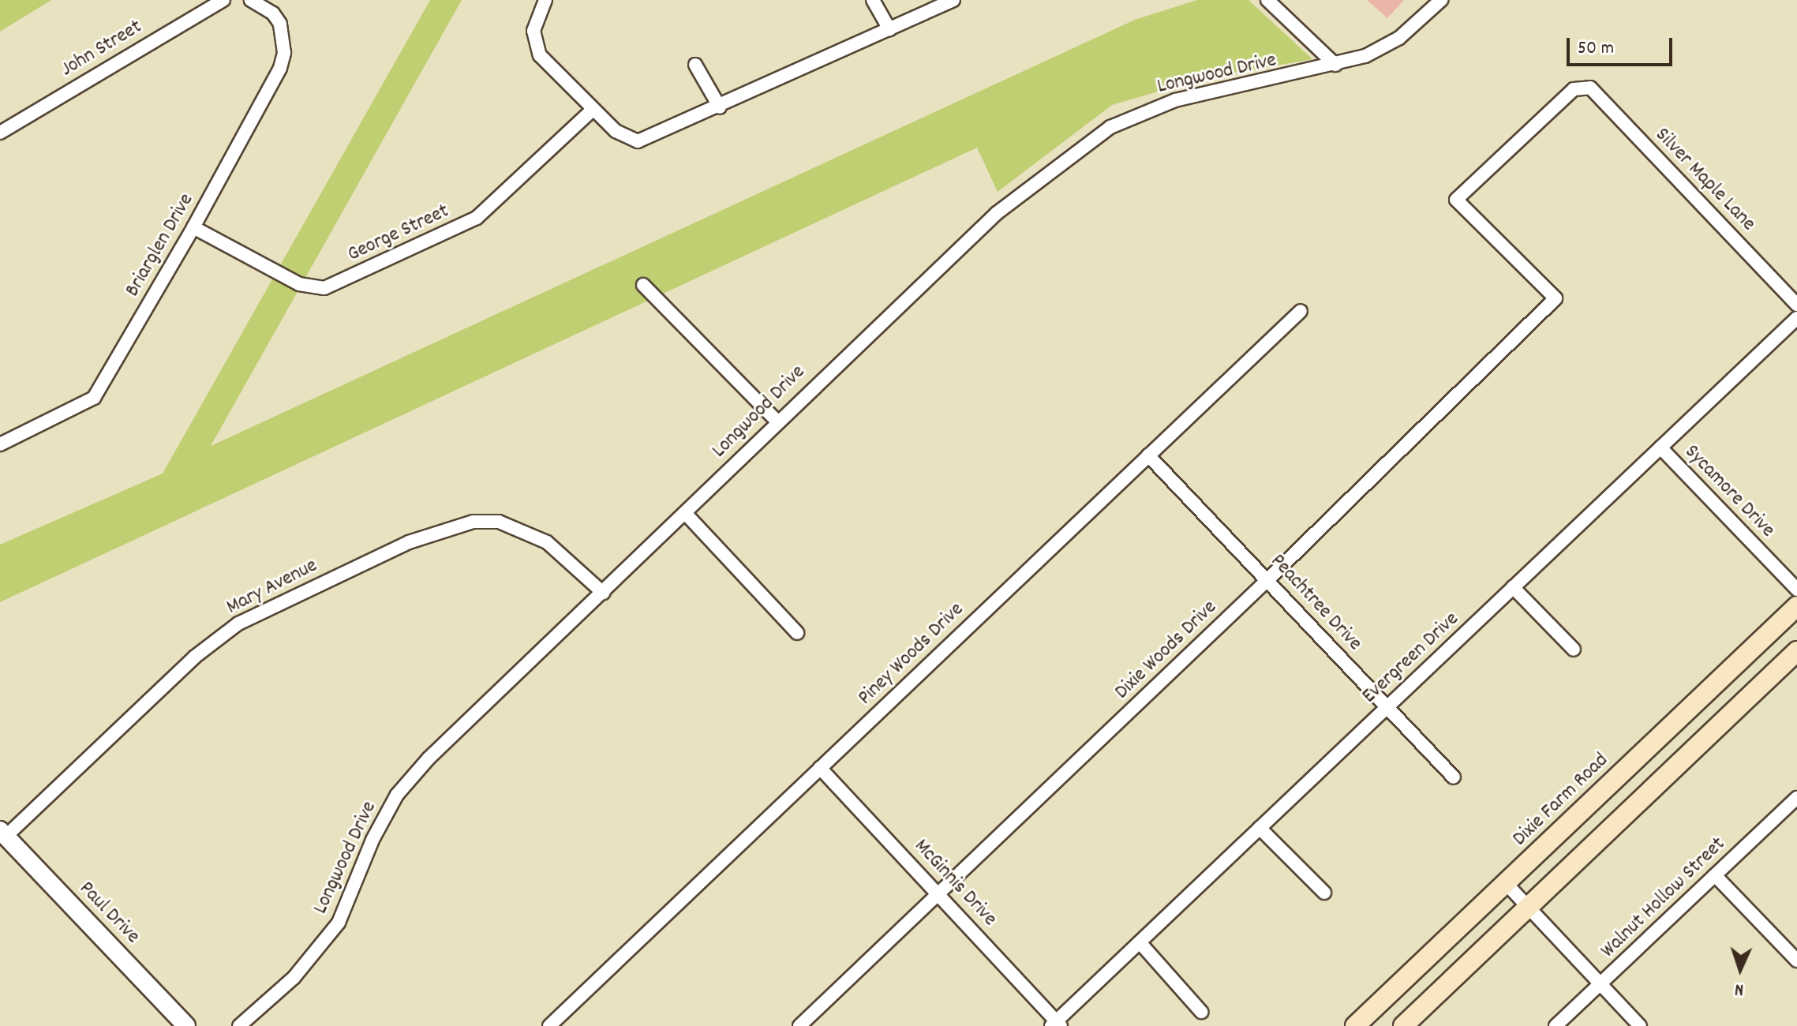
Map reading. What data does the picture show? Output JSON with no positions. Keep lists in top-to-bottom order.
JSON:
{
  "streets": {
    "main road": ["Dixie Farm Road"],
    "street": [
      "John Street",
      "Longwood Drive",
      "Silver Maple Lane",
      "George Street",
      "Briarglen Drive",
      "Sycamore Drive",
      "Mary Avenue",
      "Peachtree Drive",
      "Dixie Woods Drive",
      "Piney Woods Drive",
      "Evergreen Drive",
      "McGinnis Drive",
      "Walnut Hollow Street",
      "Paul Drive"
    ]
  },
  "crossings": [
    ["Longwood Drive", "Mary Avenue"],
    ["Silver Maple Lane", "Dixie Woods Drive"],
    ["George Street", "Briarglen Drive"],
    ["Sycamore Drive", "Evergreen Drive"],
    ["Mary Avenue", "Paul Drive"],
    ["Peachtree Drive", "Dixie Woods Drive"],
    ["Peachtree Drive", "Piney Woods Drive"],
    ["Peachtree Drive", "Evergreen Drive"],
    ["Dixie Woods Drive", "McGinnis Drive"],
    ["Piney Woods Drive", "McGinnis Drive"],
    ["Evergreen Drive", "McGinnis Drive"]
  ],
  "scale_bar": "50 m",
  "north": "bottom"
}
